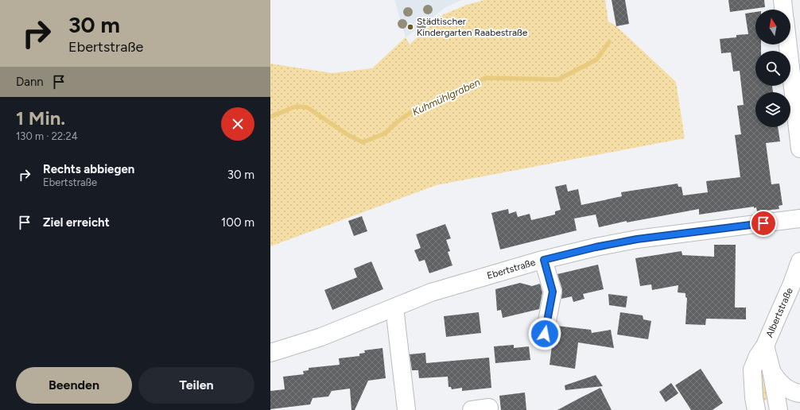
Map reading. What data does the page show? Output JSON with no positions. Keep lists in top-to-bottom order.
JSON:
{
  "streets": {
    "street": ["Ebertstraße", "Albertstraße"]
  },
  "water": ["Kuhmühlgraben"],
  "places": ["Städtischer Kindergarten Raabestraße"],
  "north": "top",
  "page": {
    "turn": ["30 m", "Ebertstraße"],
    "then": "Dann",
    "heading": ["1 Min.", "130 m · 22:24"],
    "list": [
      {
        "name": "Rechts abbiegen",
        "note": "Ebertstraße",
        "value": "30 m"
      },
      {
        "name": "Ziel erreicht",
        "value": "100 m"
      }
    ],
    "buttons": ["Beenden", "Teilen"]
  }
}
